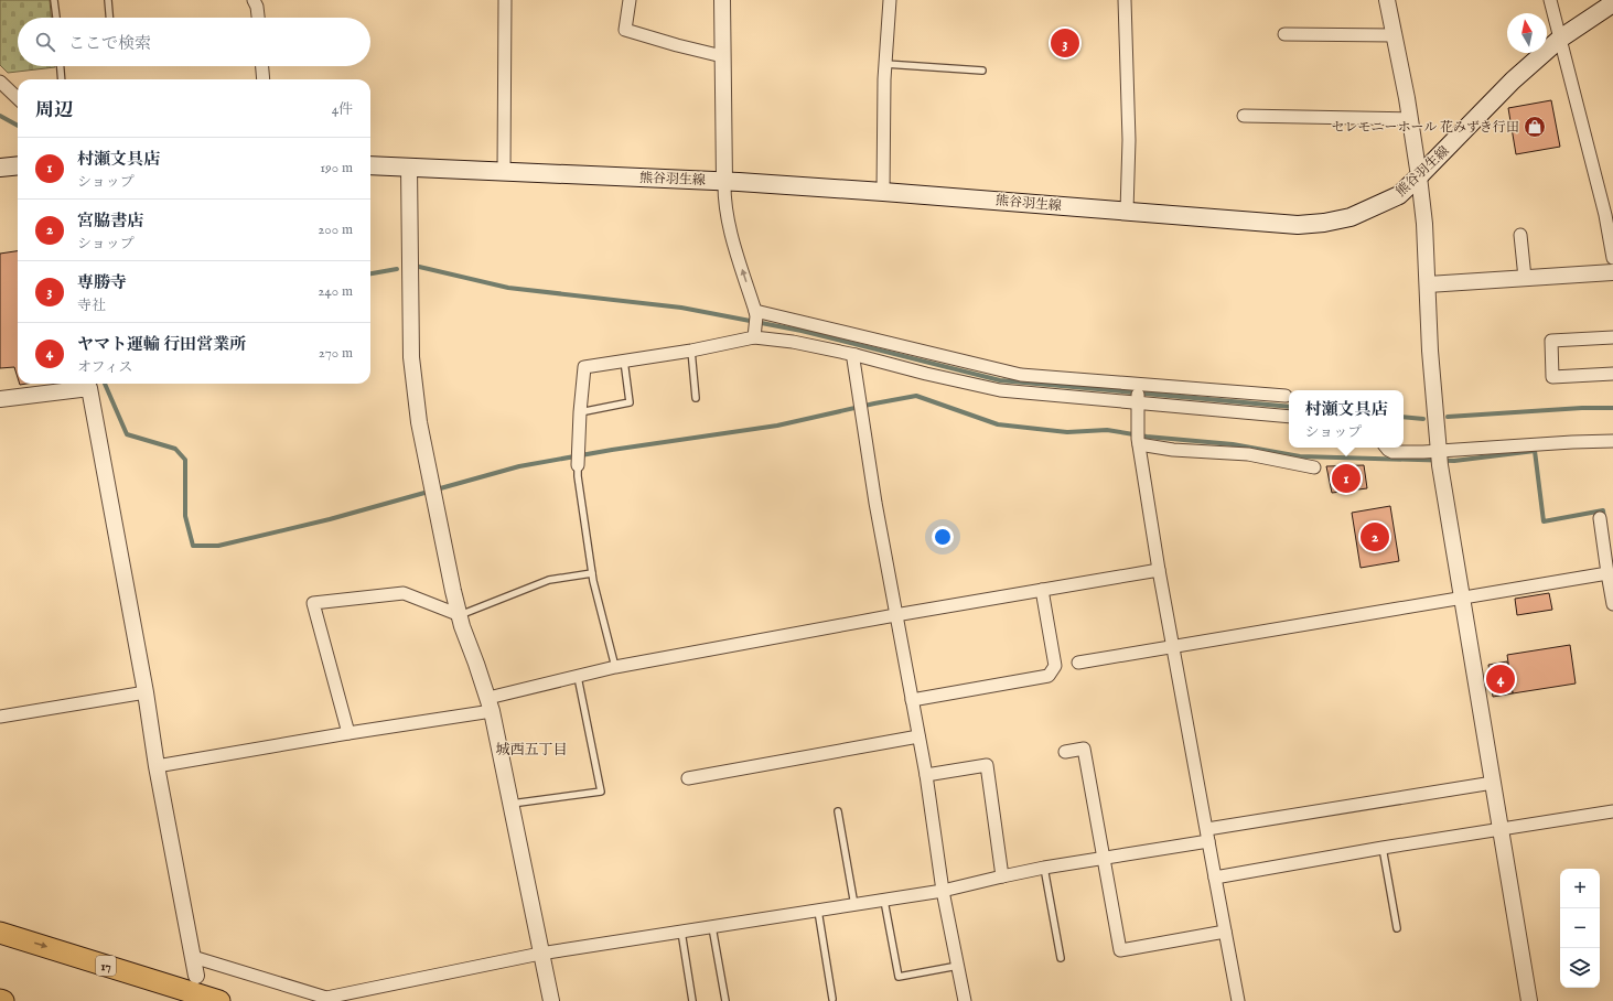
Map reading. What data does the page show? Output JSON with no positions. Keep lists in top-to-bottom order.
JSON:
{
  "streets": {
    "highway": ["17"],
    "main road": ["熊谷羽生線"]
  },
  "districts": ["城西五丁目"],
  "places": {
    "shop": ["セレモニーホール 花みずき行田"]
  },
  "north": "top",
  "page": {
    "search": "ここで検索",
    "pins": [
      "3",
      "1",
      "2",
      "4"
    ],
    "heading": ["周辺", "4件"],
    "list": [
      {
        "mark": "1",
        "name": "村瀬文具店",
        "note": "ショップ",
        "value": "190 m"
      },
      {
        "mark": "2",
        "name": "宮脇書店",
        "note": "ショップ",
        "value": "200 m"
      },
      {
        "mark": "3",
        "name": "専勝寺",
        "note": "寺社",
        "value": "240 m"
      },
      {
        "mark": "4",
        "name": "ヤマト運輸 行田営業所",
        "note": "オフィス",
        "value": "270 m"
      }
    ],
    "popup": ["村瀬文具店", "ショップ"],
    "map_buttons": ["+", "−"]
  }
}
